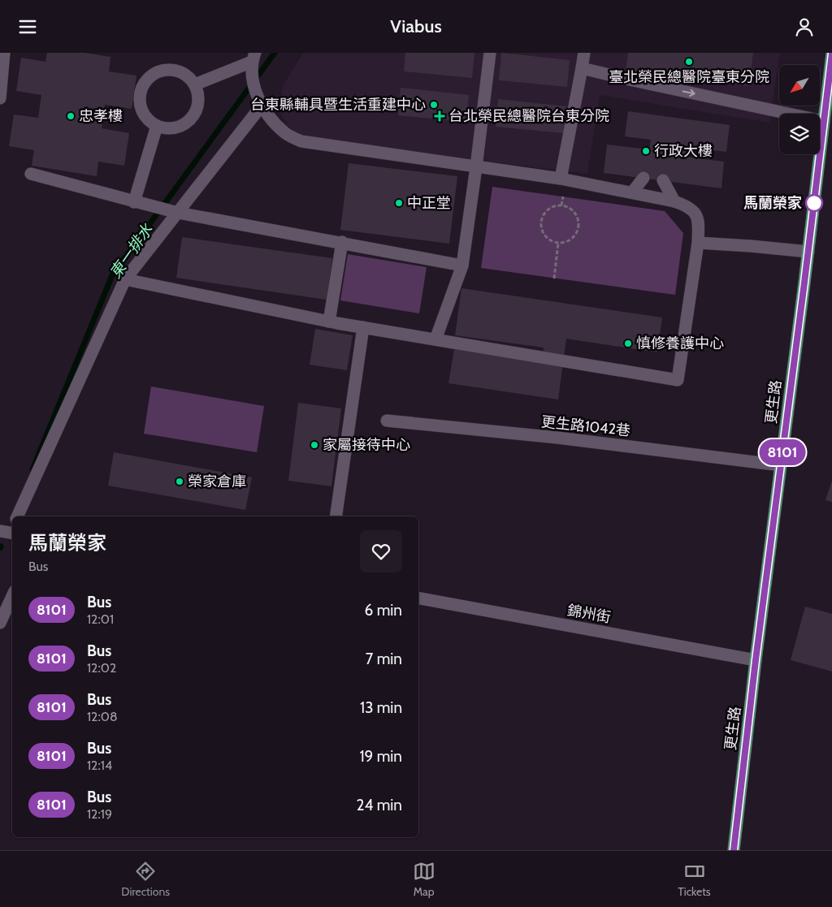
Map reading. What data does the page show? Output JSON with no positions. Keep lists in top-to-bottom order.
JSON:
{
  "streets": {
    "main road": ["更生路"],
    "street": ["更生路1042巷", "錦州街"]
  },
  "crossings": [
    ["更生路", "更生路1042巷"],
    ["更生路", "錦州街"]
  ],
  "water": ["東一排水"],
  "places": {
    "other": [
      "臺北榮民總醫院臺東分院",
      "台東縣輔具暨生活重建中心",
      "忠孝樓",
      "行政大樓",
      "中正堂",
      "馬蘭榮家",
      "慎修養護中心",
      "家屬接待中心",
      "榮家倉庫"
    ],
    "health": ["台北榮民總醫院台東分院"]
  },
  "lines": ["bus line 8101"],
  "north": "bottom left",
  "page": {
    "header": "Viabus",
    "on_map": "8101",
    "heading": ["馬蘭榮家", "Bus"],
    "list": [
      {
        "mark": "8101",
        "name": "Bus",
        "note": "12:01",
        "value": "6 min"
      },
      {
        "mark": "8101",
        "name": "Bus",
        "note": "12:02",
        "value": "7 min"
      },
      {
        "mark": "8101",
        "name": "Bus",
        "note": "12:08",
        "value": "13 min"
      },
      {
        "mark": "8101",
        "name": "Bus",
        "note": "12:14",
        "value": "19 min"
      },
      {
        "mark": "8101",
        "name": "Bus",
        "note": "12:19",
        "value": "24 min"
      }
    ],
    "tabs": ["Directions", "Map", "Tickets"]
  }
}
